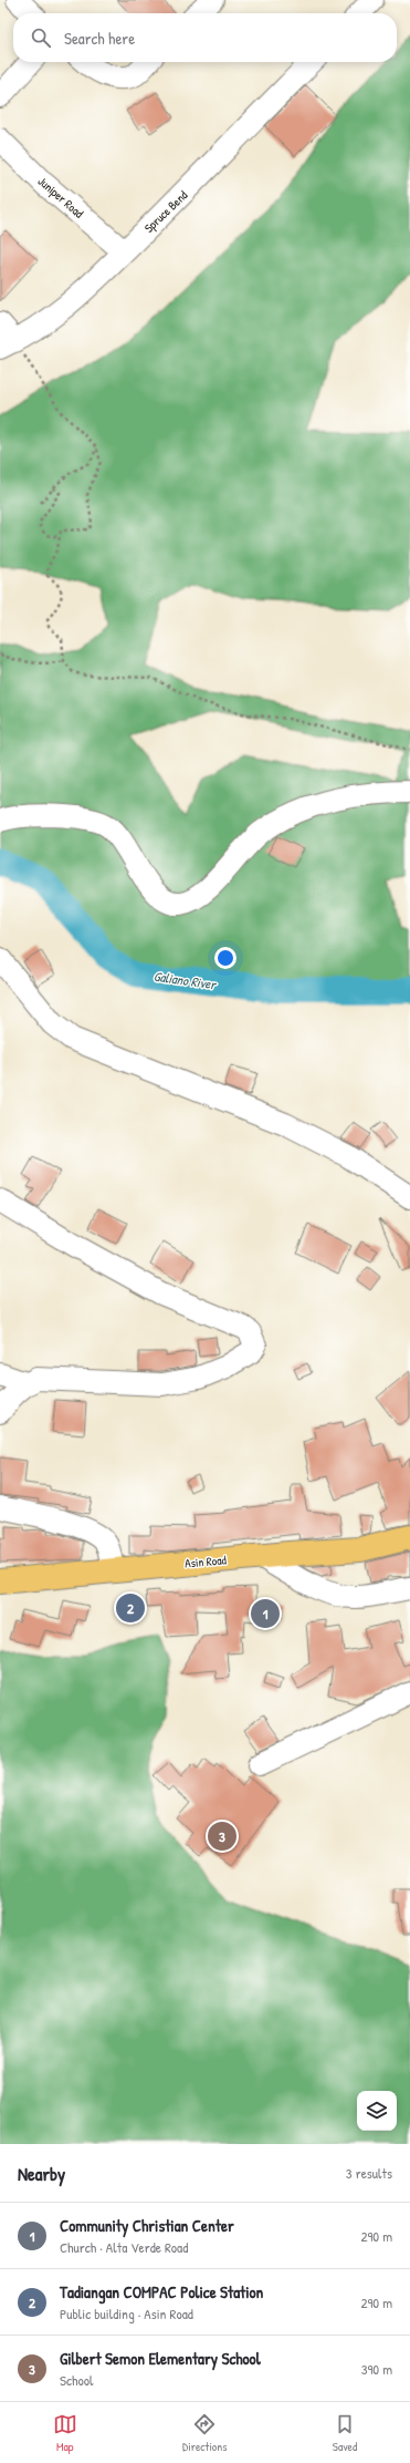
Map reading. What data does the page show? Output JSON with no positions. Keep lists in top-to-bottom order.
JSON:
{
  "streets": {
    "main road": ["Asin Road"],
    "street": ["Juniper Road", "Spruce Bend"]
  },
  "crossings": [
    ["Juniper Road", "Spruce Bend"]
  ],
  "water": ["Galiano River"],
  "page": {
    "search": "Search here",
    "pins": ["2", "1", "3"],
    "heading": ["Nearby", "3 results"],
    "list": [
      {
        "mark": "1",
        "name": "Community Christian Center",
        "note": "Church · Alta Verde Road",
        "value": "290 m"
      },
      {
        "mark": "2",
        "name": "Tadiangan COMPAC Police Station",
        "note": "Public building · Asin Road",
        "value": "290 m"
      },
      {
        "mark": "3",
        "name": "Gilbert Semon Elementary School",
        "note": "School",
        "value": "390 m"
      }
    ],
    "nav": ["Map", "Directions", "Saved"]
  }
}
